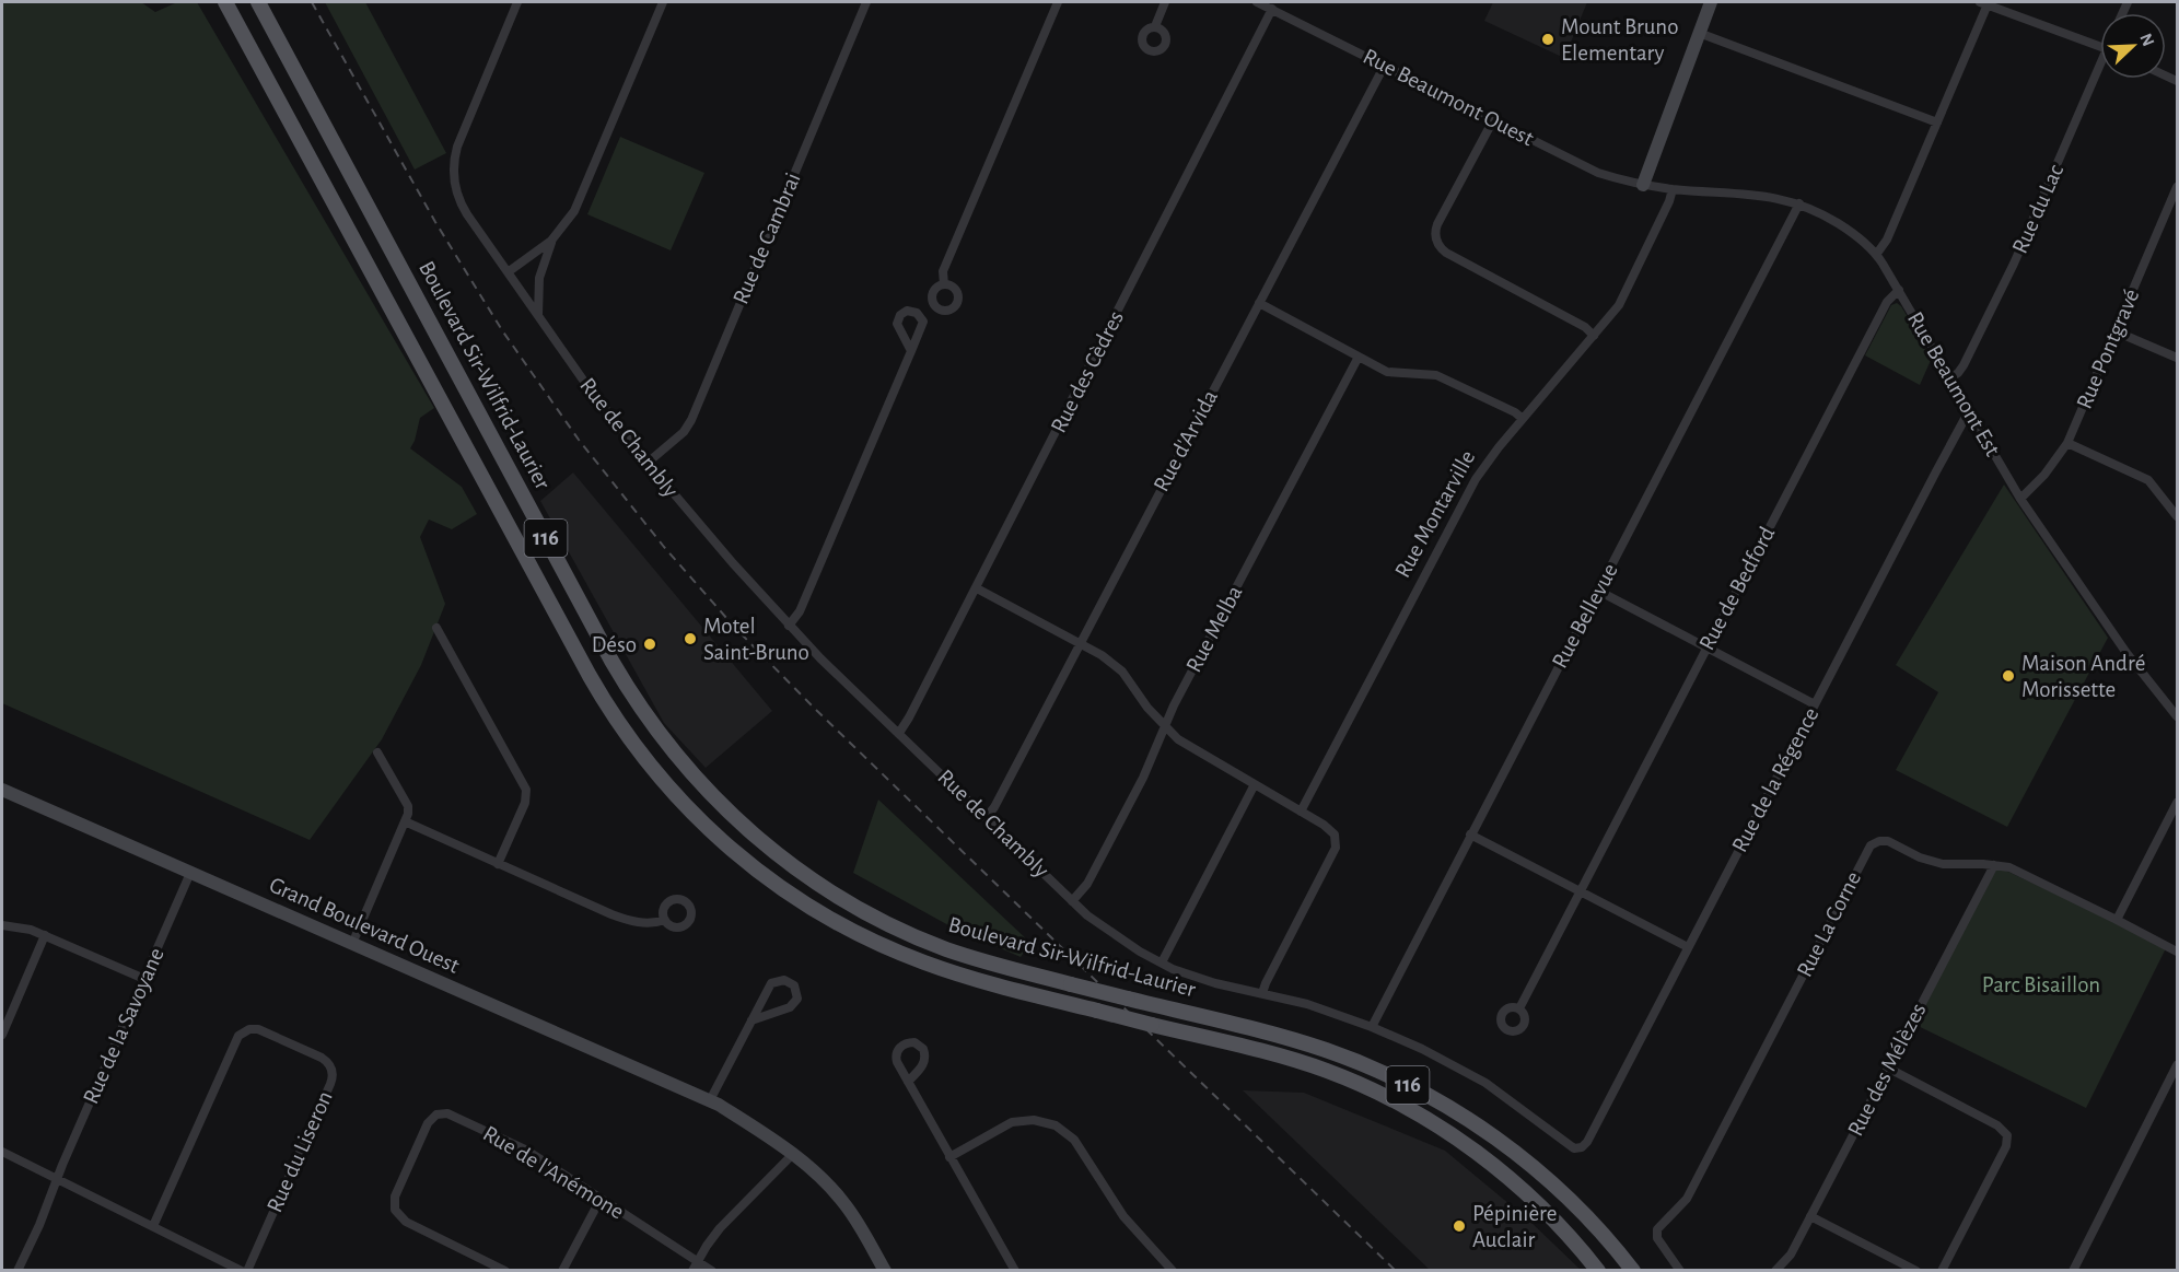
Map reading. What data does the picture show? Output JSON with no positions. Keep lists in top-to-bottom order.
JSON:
{
  "streets": {
    "main road": ["Boulevard Sir-Wilfrid-Laurier", "116"],
    "street": [
      "Rue Beaumont Ouest",
      "Rue du Lac",
      "Rue de Cambrai",
      "Rue Pontgravé",
      "Rue des Cèdres",
      "Rue Beaumont Est",
      "Rue de Chambly",
      "Rue d'Arvida",
      "Rue Montarville",
      "Rue de Bedford",
      "Rue Bellevue",
      "Rue Melba",
      "Rue de la Régence",
      "Rue La Corne",
      "Grand Boulevard Ouest",
      "Rue de la Savoyane",
      "Rue des Mélèzes",
      "Rue du Liseron",
      "Rue de l'Anémone"
    ]
  },
  "crossings": [
    ["Rue Beaumont Ouest", "Rue des Cèdres"],
    ["Rue Beaumont Ouest", "Rue Beaumont Est"],
    ["Rue Beaumont Ouest", "Rue d'Arvida"],
    ["Rue du Lac", "Rue Beaumont Est"],
    ["Rue de Cambrai", "Rue de Chambly"],
    ["Rue Pontgravé", "Rue Beaumont Est"],
    ["Rue des Cèdres", "Rue de Chambly"],
    ["Rue Beaumont Est", "Rue Montarville"],
    ["Rue Beaumont Est", "Rue de Bedford"],
    ["Rue Beaumont Est", "Rue Bellevue"],
    ["Rue Beaumont Est", "Rue de la Régence"],
    ["Rue de Chambly", "Rue d'Arvida"],
    ["Rue de Chambly", "Rue Bellevue"],
    ["Rue de Chambly", "Rue Melba"],
    ["Rue de Chambly", "Rue de la Régence"],
    ["Rue La Corne", "Rue des Mélèzes"],
    ["Grand Boulevard Ouest", "Rue de la Savoyane"]
  ],
  "parks": ["Parc Bisaillon"],
  "places": [
    "Mount Bruno Elementary",
    "Motel Saint-Bruno",
    "Déso",
    "Maison André Morissette",
    "Pépinière Auclair"
  ],
  "north": "top right"
}
